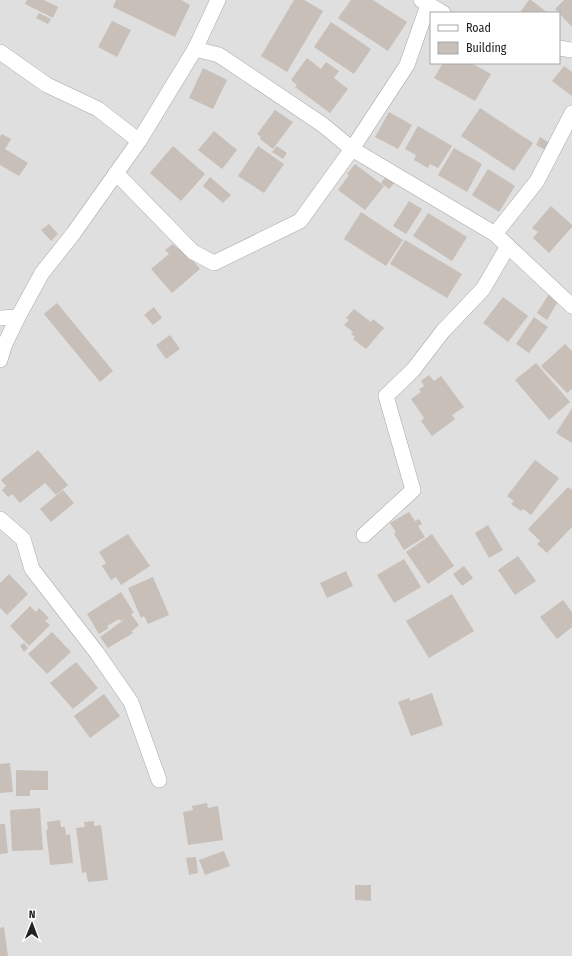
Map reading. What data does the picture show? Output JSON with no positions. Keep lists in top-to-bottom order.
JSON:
{
  "legend": ["Road", "Building"],
  "north": "top"
}
